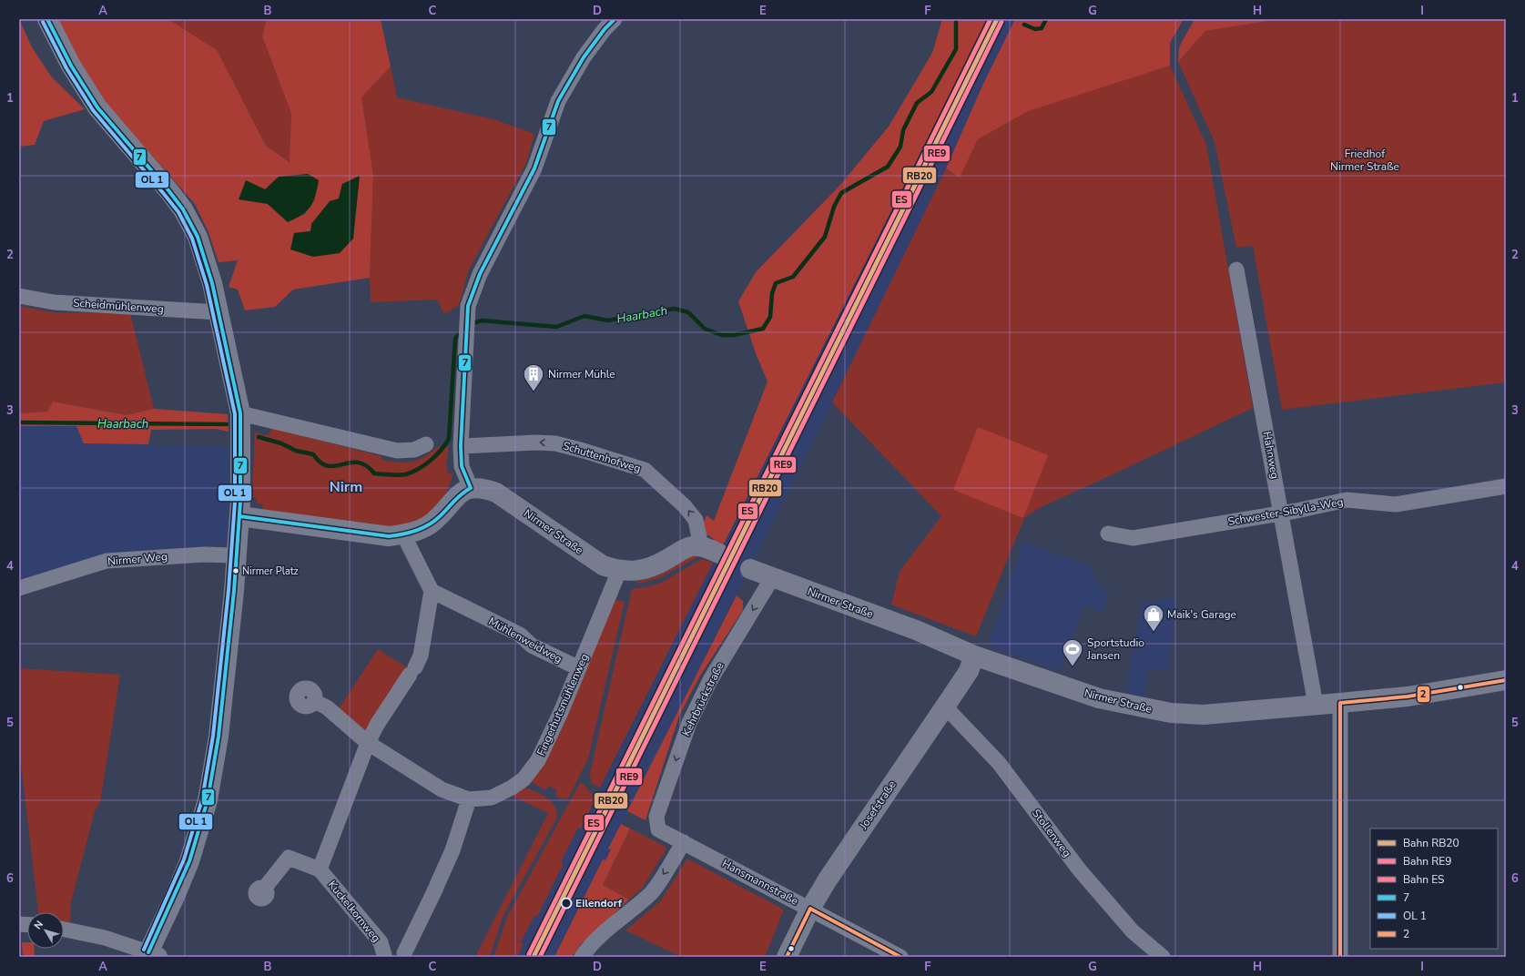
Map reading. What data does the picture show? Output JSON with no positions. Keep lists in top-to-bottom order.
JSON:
{
  "streets": {
    "street": [
      "Scheidmühlenweg",
      "Hahnweg",
      "Schuttenhofweg",
      "Schwester-Sibylla-Weg",
      "Nirmer Straße",
      "Nirmer Weg",
      "Mühlenweidweg",
      "Kehrbrückstraße",
      "Fingerhutsmühlenweg",
      "Josefstraße",
      "Stollenweg",
      "Hansmannstraße",
      "Kuckelkornweg"
    ]
  },
  "crossings": [
    ["Hahnweg", "Schwester-Sibylla-Weg"],
    ["Hahnweg", "Nirmer Straße"],
    ["Schuttenhofweg", "Nirmer Straße"],
    ["Nirmer Straße", "Kehrbrückstraße"],
    ["Nirmer Straße", "Fingerhutsmühlenweg"],
    ["Nirmer Straße", "Josefstraße"],
    ["Mühlenweidweg", "Fingerhutsmühlenweg"],
    ["Kehrbrückstraße", "Hansmannstraße"],
    ["Fingerhutsmühlenweg", "Kuckelkornweg"],
    ["Josefstraße", "Stollenweg"],
    ["Josefstraße", "Hansmannstraße"]
  ],
  "one_way": ["Schuttenhofweg", "Kehrbrückstraße"],
  "districts": ["Nirm"],
  "water": ["Haarbach"],
  "parks": ["Friedhof Nirmer Straße"],
  "places": {
    "building": ["Nirmer Mühle"],
    "other": ["Nirmer Platz", "Eilendorf"],
    "shop": ["Maik's Garage"],
    "sports": ["Sportstudio Jansen"]
  },
  "lines": [
    "rail line RB20",
    "rail line ES",
    "transit line 7",
    "rail line RE9",
    "transit line 2"
  ],
  "legend": [
    "Bahn RB20",
    "Bahn RE9",
    "Bahn ES",
    "7",
    "OL 1",
    "2"
  ],
  "north": "top left",
  "grid": {
    "columns": [
      "A",
      "B",
      "C",
      "D",
      "E",
      "F",
      "G",
      "H",
      "I"
    ],
    "rows": [
      "1",
      "2",
      "3",
      "4",
      "5",
      "6"
    ]
  }
}
